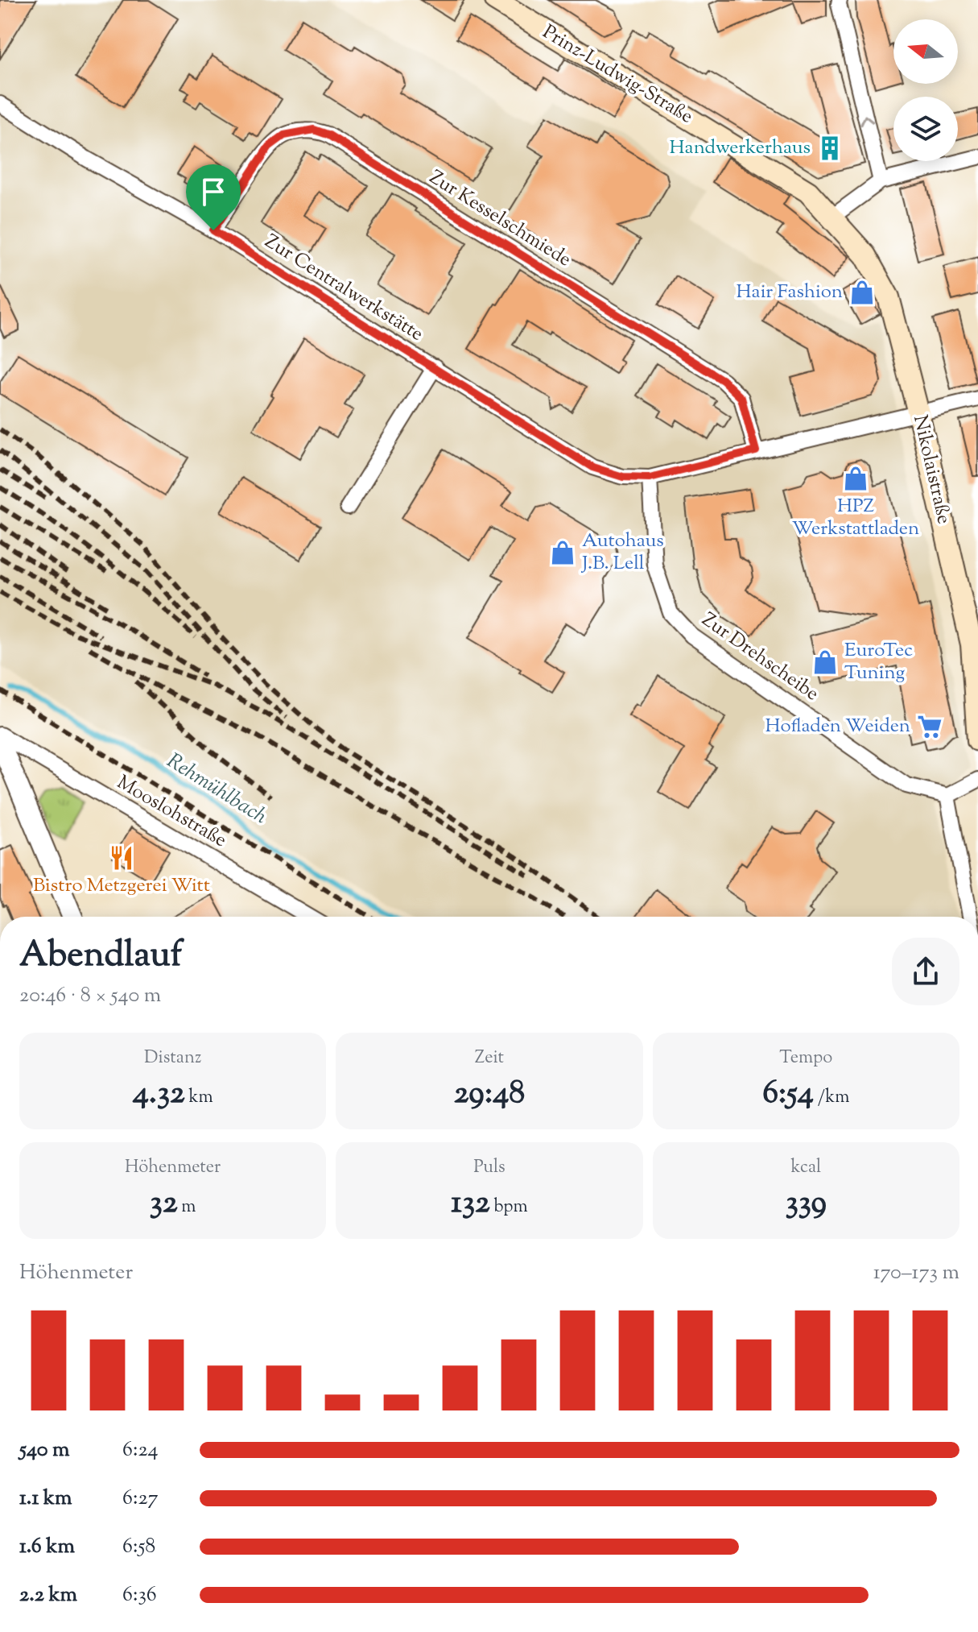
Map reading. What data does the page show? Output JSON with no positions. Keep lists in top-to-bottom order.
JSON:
{
  "streets": {
    "main road": ["Prinz-Ludwig-Straße", "Nikolaistraße"],
    "street": [
      "Zur Kesselschmiede",
      "Zur Centralwerkstätte",
      "Zur Drehscheibe",
      "Mooslohstraße"
    ]
  },
  "crossings": [
    ["Prinz-Ludwig-Straße", "Nikolaistraße"],
    ["Zur Kesselschmiede", "Zur Centralwerkstätte"],
    ["Zur Centralwerkstätte", "Nikolaistraße"],
    ["Zur Centralwerkstätte", "Zur Drehscheibe"]
  ],
  "water": ["Rehmühlbach"],
  "places": {
    "building": ["Handwerkerhaus"],
    "shop": [
      "Hair Fashion",
      "HPZ Werkstattladen",
      "Autohaus J.B. Lell",
      "EuroTec Tuning"
    ],
    "supermarket": ["Hofladen Weiden"],
    "restaurant": ["Bistro Metzgerei Witt"]
  },
  "north": "left",
  "page": {
    "heading": ["Abendlauf", "20:46 · 8 × 540 m"],
    "stats": [
      ["Distanz", "4.32 km"],
      ["Zeit", "29:48"],
      ["Tempo", "6:54 /km"],
      ["Höhenmeter", "32 m"],
      ["Puls", "132 bpm"],
      ["kcal", "339"]
    ],
    "chart": ["Höhenmeter", "170–173 m"],
    "list": [
      {
        "name": "540 m",
        "note": "6:24"
      },
      {
        "name": "1.1 km",
        "note": "6:27"
      },
      {
        "name": "1.6 km",
        "note": "6:58"
      },
      {
        "name": "2.2 km",
        "note": "6:36"
      }
    ]
  }
}
